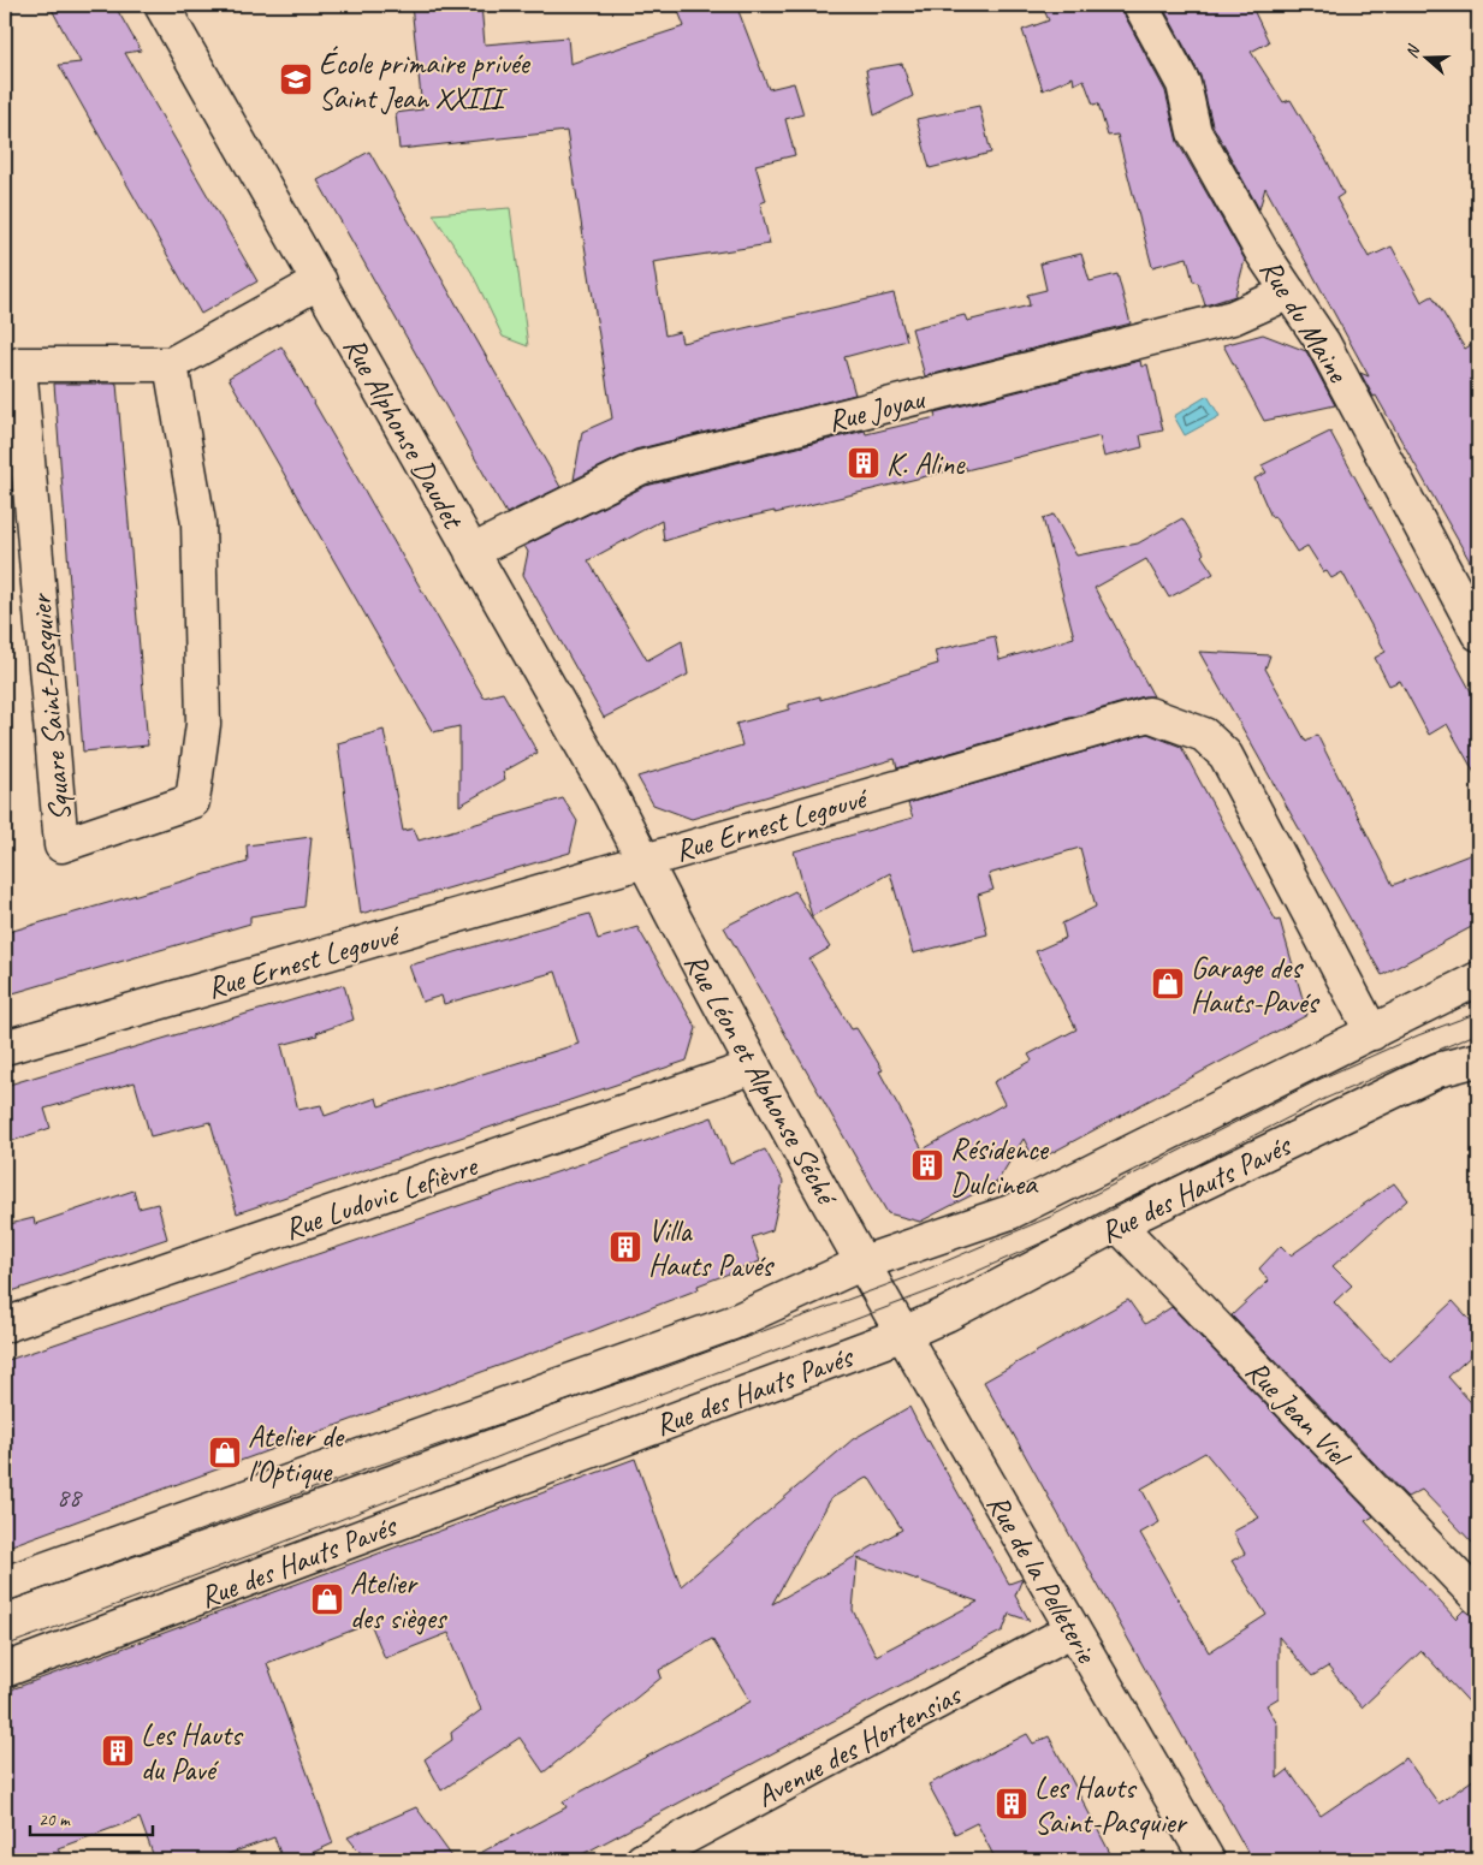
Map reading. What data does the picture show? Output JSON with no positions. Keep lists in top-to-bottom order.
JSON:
{
  "streets": {
    "street": [
      "Rue du Maine",
      "Rue Joyau",
      "Rue Alphonse Daudet",
      "Square Saint-Pasquier",
      "Rue Ernest Legouvé",
      "Rue Léon et Alphonse Séché",
      "Rue des Hauts Pavés",
      "Rue Ludovic Lefièvre",
      "Rue Jean Viel",
      "Rue de la Pelleterie",
      "Avenue des Hortensias"
    ]
  },
  "crossings": [
    ["Rue du Maine", "Rue Joyau"],
    ["Rue Joyau", "Rue Alphonse Daudet"],
    ["Rue Alphonse Daudet", "Square Saint-Pasquier"],
    ["Rue Alphonse Daudet", "Rue Ernest Legouvé"],
    ["Rue Alphonse Daudet", "Rue Léon et Alphonse Séché"],
    ["Rue Ernest Legouvé", "Rue Léon et Alphonse Séché"],
    ["Rue Ernest Legouvé", "Rue des Hauts Pavés"],
    ["Rue Léon et Alphonse Séché", "Rue des Hauts Pavés"],
    ["Rue Léon et Alphonse Séché", "Rue Ludovic Lefièvre"],
    ["Rue Léon et Alphonse Séché", "Rue de la Pelleterie"],
    ["Rue des Hauts Pavés", "Rue Jean Viel"],
    ["Rue des Hauts Pavés", "Rue de la Pelleterie"],
    ["Rue de la Pelleterie", "Avenue des Hortensias"]
  ],
  "places": {
    "school or university": ["École primaire privée Saint Jean XXIII"],
    "building": [
      "K. Aline",
      "Résidence Dulcinea",
      "Villa Hauts Pavés",
      "Les Hauts du Pavé",
      "Les Hauts Saint-Pasquier"
    ],
    "shop": ["Garage des Hauts-Pavés", "Atelier de l'Optique", "Atelier des sièges"]
  },
  "house_numbers": ["88"],
  "scale_bar": "20 m",
  "north": "left"
}
